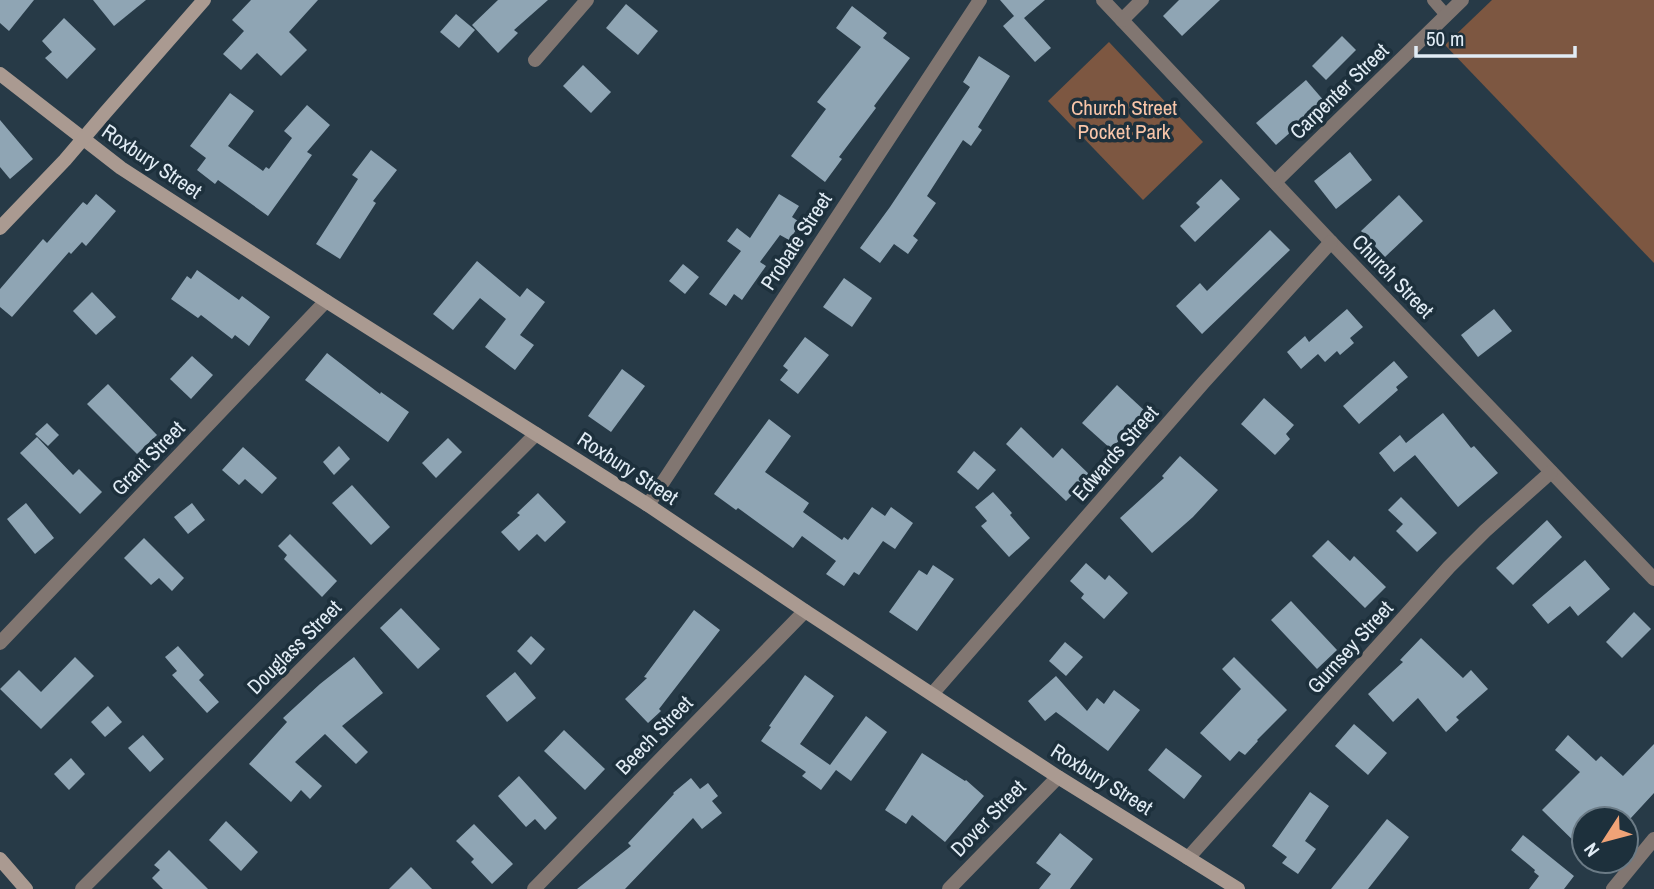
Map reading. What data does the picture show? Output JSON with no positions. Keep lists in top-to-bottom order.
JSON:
{
  "streets": {
    "street": [
      "Carpenter Street",
      "Roxbury Street",
      "Probate Street",
      "Church Street",
      "Edwards Street",
      "Grant Street",
      "Douglass Street",
      "Gurnsey Street",
      "Beech Street",
      "Dover Street"
    ]
  },
  "crossings": [
    ["Carpenter Street", "Church Street"],
    ["Roxbury Street", "Probate Street"],
    ["Roxbury Street", "Edwards Street"],
    ["Roxbury Street", "Grant Street"],
    ["Roxbury Street", "Douglass Street"],
    ["Roxbury Street", "Gurnsey Street"],
    ["Roxbury Street", "Beech Street"],
    ["Roxbury Street", "Dover Street"],
    ["Church Street", "Edwards Street"],
    ["Church Street", "Gurnsey Street"]
  ],
  "parks": ["Church Street Pocket Park"],
  "scale_bar": "50 m",
  "north": "bottom left"
}
